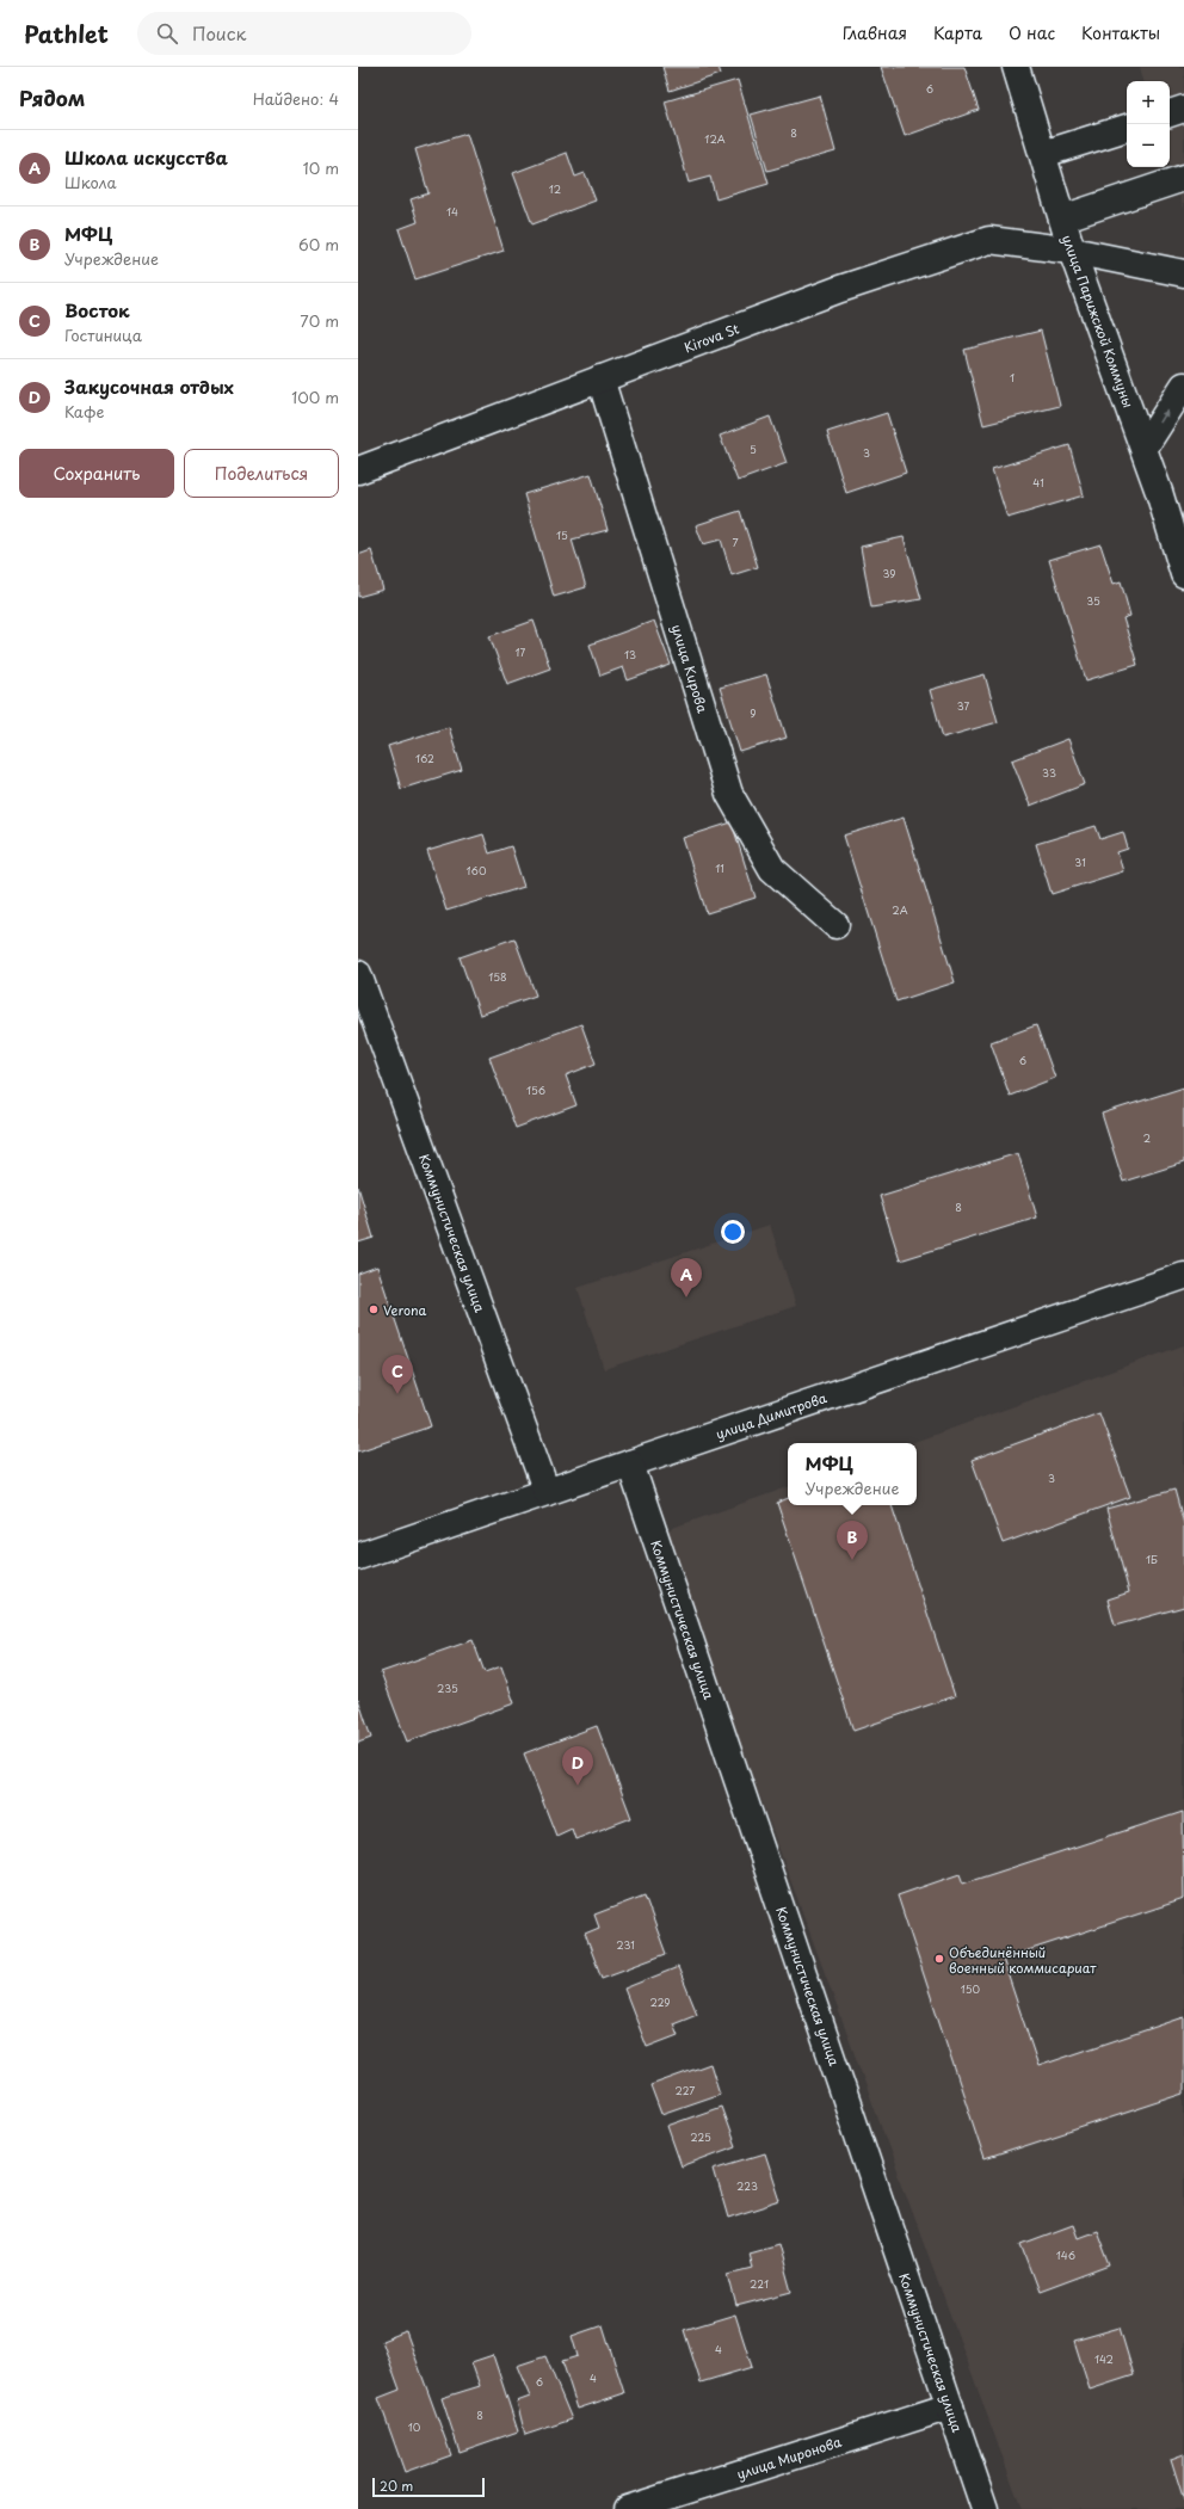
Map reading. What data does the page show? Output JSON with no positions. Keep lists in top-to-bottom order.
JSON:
{
  "streets": {
    "street": [
      "улица Парижской Коммуны",
      "Kirova St",
      "улица Кирова",
      "Коммунистическая улица",
      "улица Димитрова",
      "улица Миронова"
    ]
  },
  "crossings": [
    ["улица Парижской Коммуны", "Kirova St"],
    ["Kirova St", "улица Кирова"],
    ["Коммунистическая улица", "улица Димитрова"],
    ["Коммунистическая улица", "улица Миронова"]
  ],
  "places": ["Verona", "Объединённый военный коммисариат"],
  "house_numbers": [
    "6",
    "8",
    "12А",
    "12",
    "14",
    "1",
    "5",
    "3",
    "41",
    "15",
    "7",
    "39",
    "35",
    "17",
    "13",
    "37",
    "9",
    "162",
    "33",
    "31",
    "11",
    "160",
    "2А",
    "158",
    "6",
    "156",
    "2",
    "8",
    "3",
    "1Б",
    "235",
    "231",
    "150",
    "229",
    "227",
    "225",
    "223",
    "146",
    "221",
    "4",
    "142",
    "4",
    "6",
    "8",
    "10"
  ],
  "scale_bar": "20 m",
  "page": {
    "header": "Pathlet",
    "search": "Поиск",
    "nav": [
      "Главная",
      "Карта",
      "О нас",
      "Контакты"
    ],
    "heading": ["Рядом", "Найдено: 4"],
    "map_buttons": ["+", "−"],
    "list": [
      {
        "mark": "A",
        "name": "Школа искусства",
        "note": "Школа",
        "value": "10 m"
      },
      {
        "mark": "B",
        "name": "МФЦ",
        "note": "Учреждение",
        "value": "60 m"
      },
      {
        "mark": "C",
        "name": "Восток",
        "note": "Гостиница",
        "value": "70 m"
      },
      {
        "mark": "D",
        "name": "Закусочная отдых",
        "note": "Кафе",
        "value": "100 m"
      }
    ],
    "buttons": ["Сохранить", "Поделиться"],
    "pins": [
      "A",
      "C",
      "B",
      "D"
    ],
    "popup": ["МФЦ", "Учреждение"],
    "scale": "20 m"
  }
}
